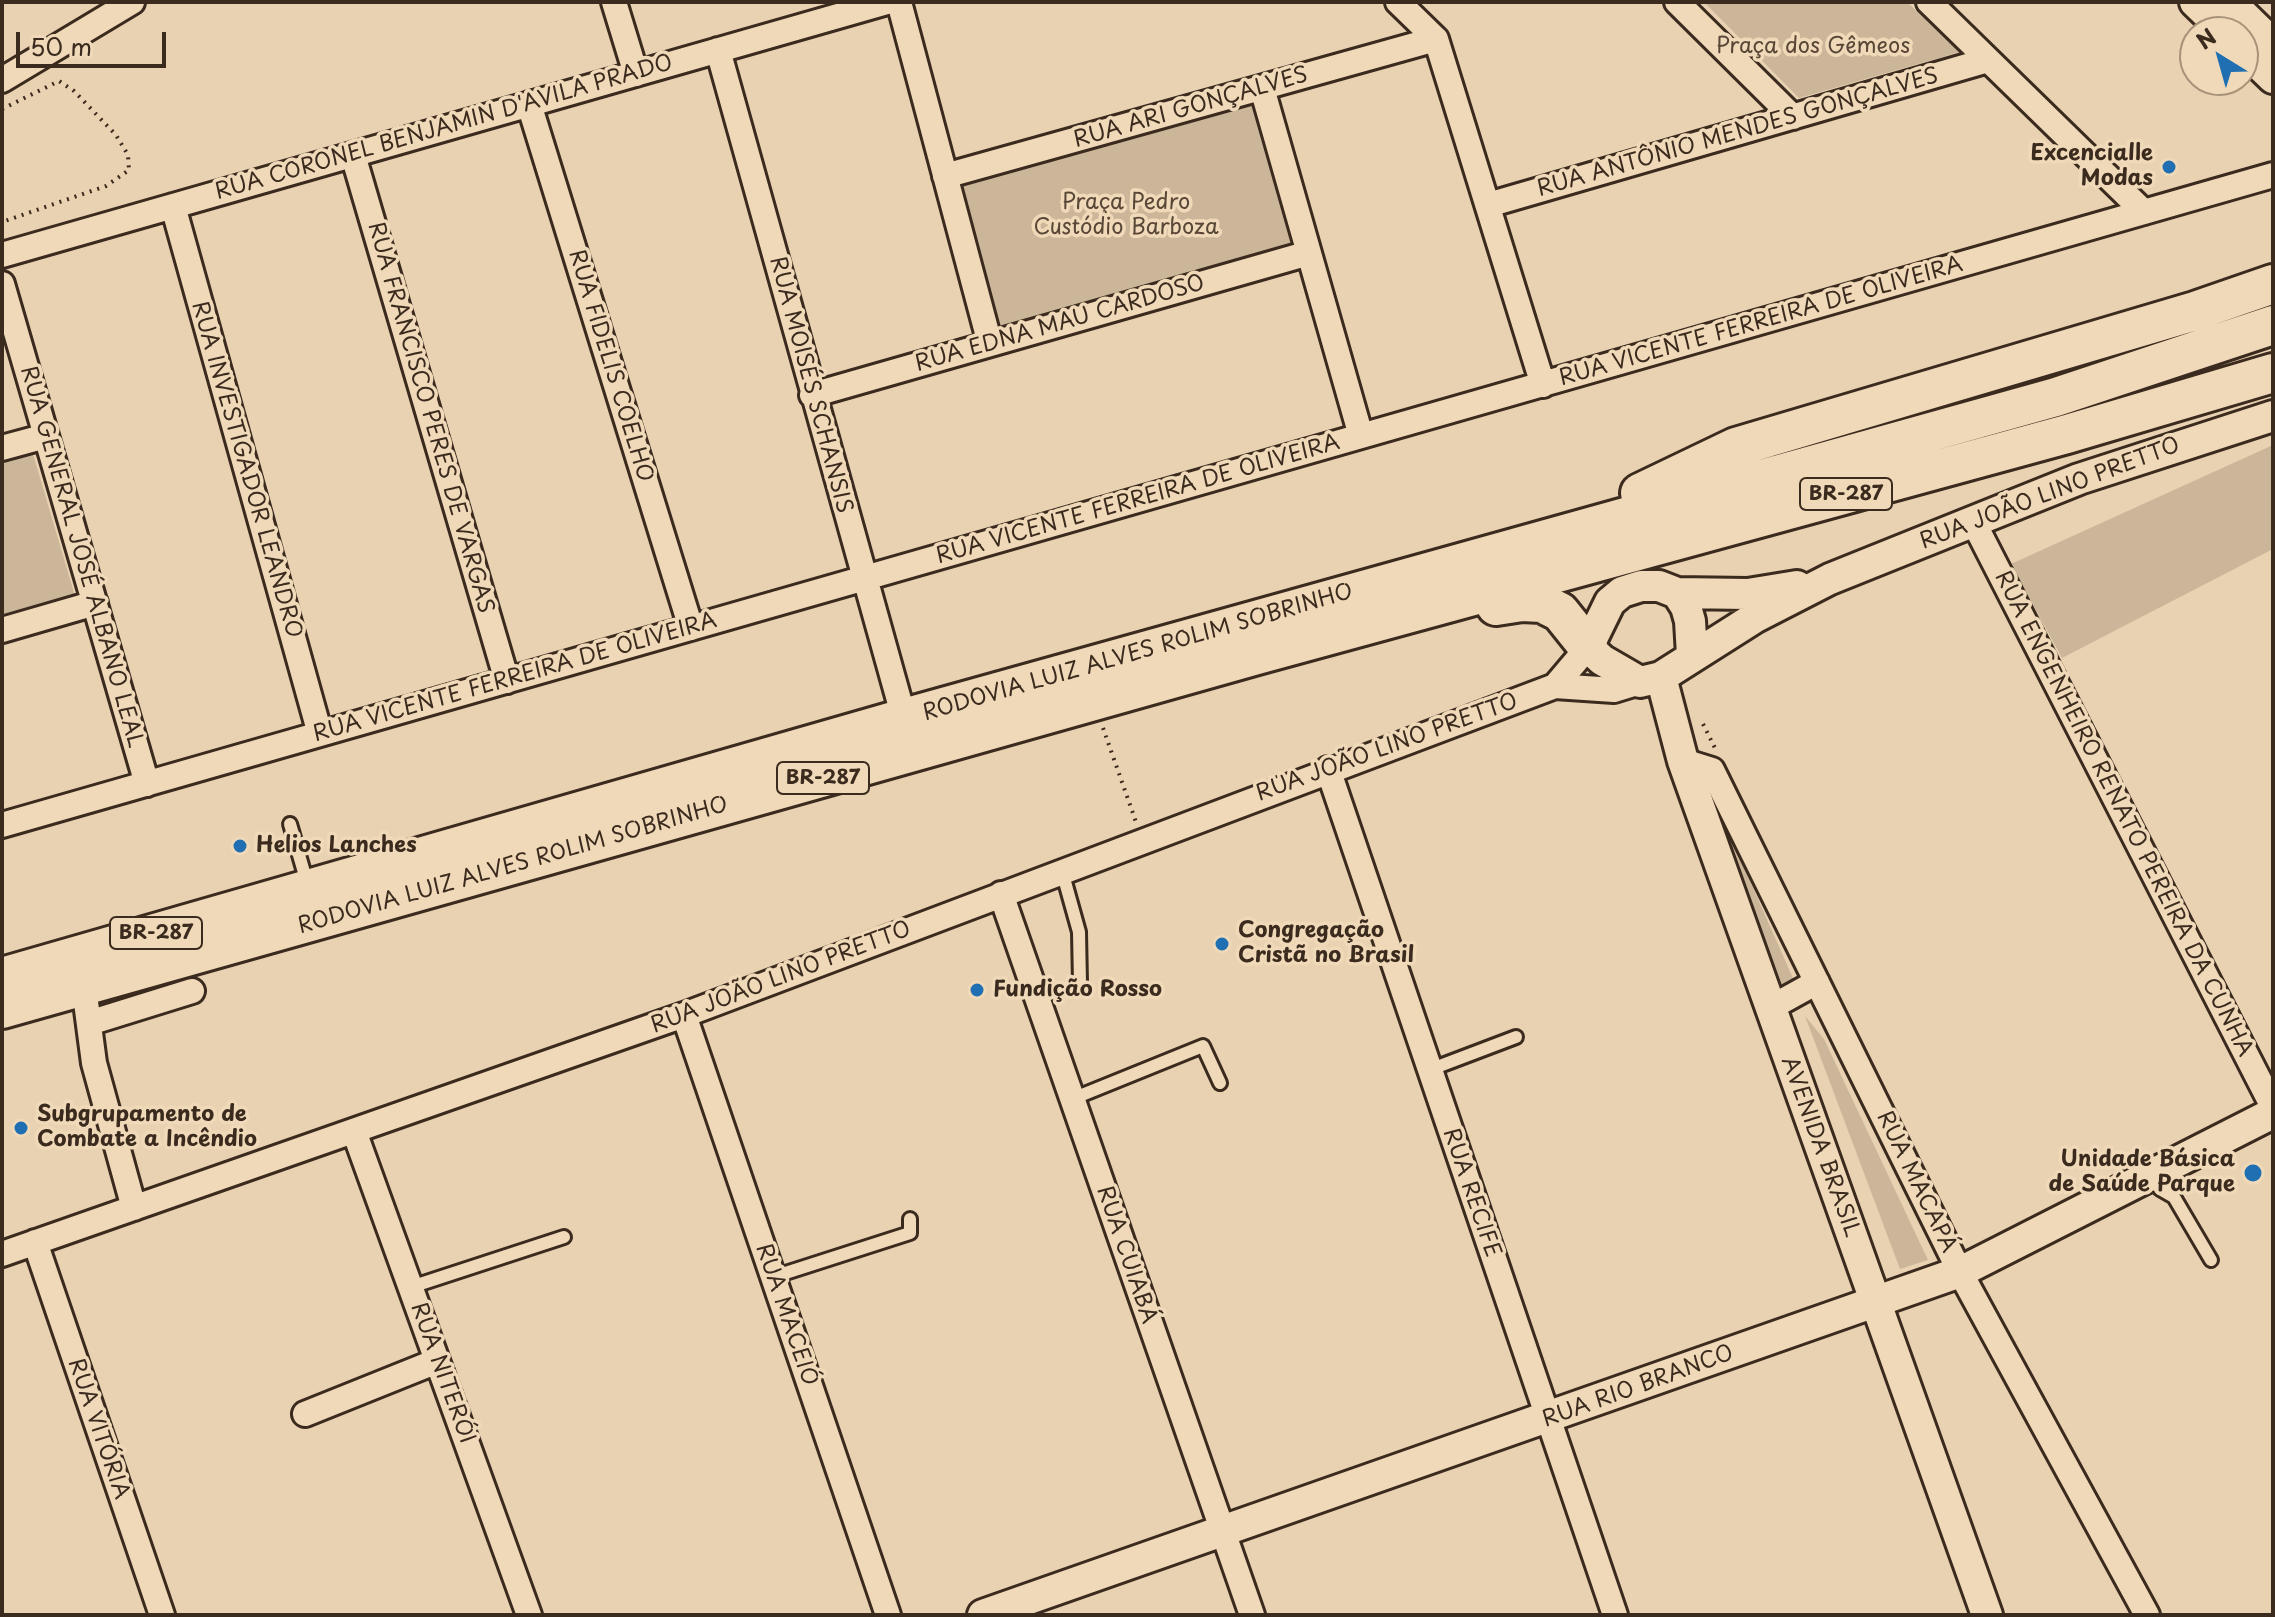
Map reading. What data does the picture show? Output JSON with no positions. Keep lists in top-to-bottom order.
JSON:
{
  "streets": {
    "highway": ["BR-287", "RODOVIA LUIZ ALVES ROLIM SOBRINHO"],
    "street": [
      "RUA ARI GONÇALVES",
      "RUA CORONEL BENJAMIN D'AVILA PRADO",
      "RUA ANTÔNIO MENDES GONÇALVES",
      "RUA VICENTE FERREIRA DE OLIVEIRA",
      "RUA EDNA MAU CARDOSO",
      "RUA FIDELIS COELHO",
      "RUA MOISÉS SCHANSIS",
      "RUA FRANCISCO PERES DE VARGAS",
      "RUA INVESTIGADOR LEANDRO",
      "RUA JOÃO LINO PRETTO",
      "RUA GENERAL JOSÉ ALBANO LEAL",
      "RUA ENGENHEIRO RENATO PEREIRA DA CUNHA",
      "AVENIDA BRASIL",
      "RUA MACAPÁ",
      "RUA RECIFE",
      "RUA CUIABÁ",
      "RUA MACEIÓ",
      "RUA NITERÓI",
      "RUA RIO BRANCO",
      "RUA VITÓRIA"
    ]
  },
  "crossings": [
    ["RUA CORONEL BENJAMIN D'AVILA PRADO", "RUA FIDELIS COELHO"],
    ["RUA CORONEL BENJAMIN D'AVILA PRADO", "RUA MOISÉS SCHANSIS"],
    ["RUA CORONEL BENJAMIN D'AVILA PRADO", "RUA FRANCISCO PERES DE VARGAS"],
    ["RUA CORONEL BENJAMIN D'AVILA PRADO", "RUA INVESTIGADOR LEANDRO"],
    ["RUA VICENTE FERREIRA DE OLIVEIRA", "RUA FIDELIS COELHO"],
    ["RUA VICENTE FERREIRA DE OLIVEIRA", "RUA MOISÉS SCHANSIS"],
    ["RUA VICENTE FERREIRA DE OLIVEIRA", "RUA FRANCISCO PERES DE VARGAS"],
    ["RUA VICENTE FERREIRA DE OLIVEIRA", "RUA INVESTIGADOR LEANDRO"],
    ["RUA VICENTE FERREIRA DE OLIVEIRA", "RUA GENERAL JOSÉ ALBANO LEAL"],
    ["RUA EDNA MAU CARDOSO", "RUA MOISÉS SCHANSIS"],
    ["RUA MOISÉS SCHANSIS", "RODOVIA LUIZ ALVES ROLIM SOBRINHO"],
    ["BR-287", "RODOVIA LUIZ ALVES ROLIM SOBRINHO"],
    ["RUA JOÃO LINO PRETTO", "RUA ENGENHEIRO RENATO PEREIRA DA CUNHA"],
    ["RUA JOÃO LINO PRETTO", "AVENIDA BRASIL"],
    ["RUA JOÃO LINO PRETTO", "RUA RECIFE"],
    ["RUA JOÃO LINO PRETTO", "RUA CUIABÁ"],
    ["RUA JOÃO LINO PRETTO", "RUA MACEIÓ"],
    ["RUA JOÃO LINO PRETTO", "RUA NITERÓI"],
    ["RUA JOÃO LINO PRETTO", "RUA VITÓRIA"],
    ["RUA ENGENHEIRO RENATO PEREIRA DA CUNHA", "RUA RIO BRANCO"],
    ["AVENIDA BRASIL", "RUA MACAPÁ"],
    ["AVENIDA BRASIL", "RUA RIO BRANCO"],
    ["RUA MACAPÁ", "RUA RIO BRANCO"],
    ["RUA RECIFE", "RUA RIO BRANCO"],
    ["RUA CUIABÁ", "RUA RIO BRANCO"]
  ],
  "parks": ["Praça dos Gêmeos", "Praça Pedro Custódio Barboza"],
  "places": [
    "Excencialle Modas",
    "Helios Lanches",
    "Congregação Cristã no Brasil",
    "Fundição Rosso",
    "Subgrupamento de Combate a Incêndio",
    "Unidade Básica de Saúde Parque"
  ],
  "scale_bar": "50 m",
  "north": "top left"
}
